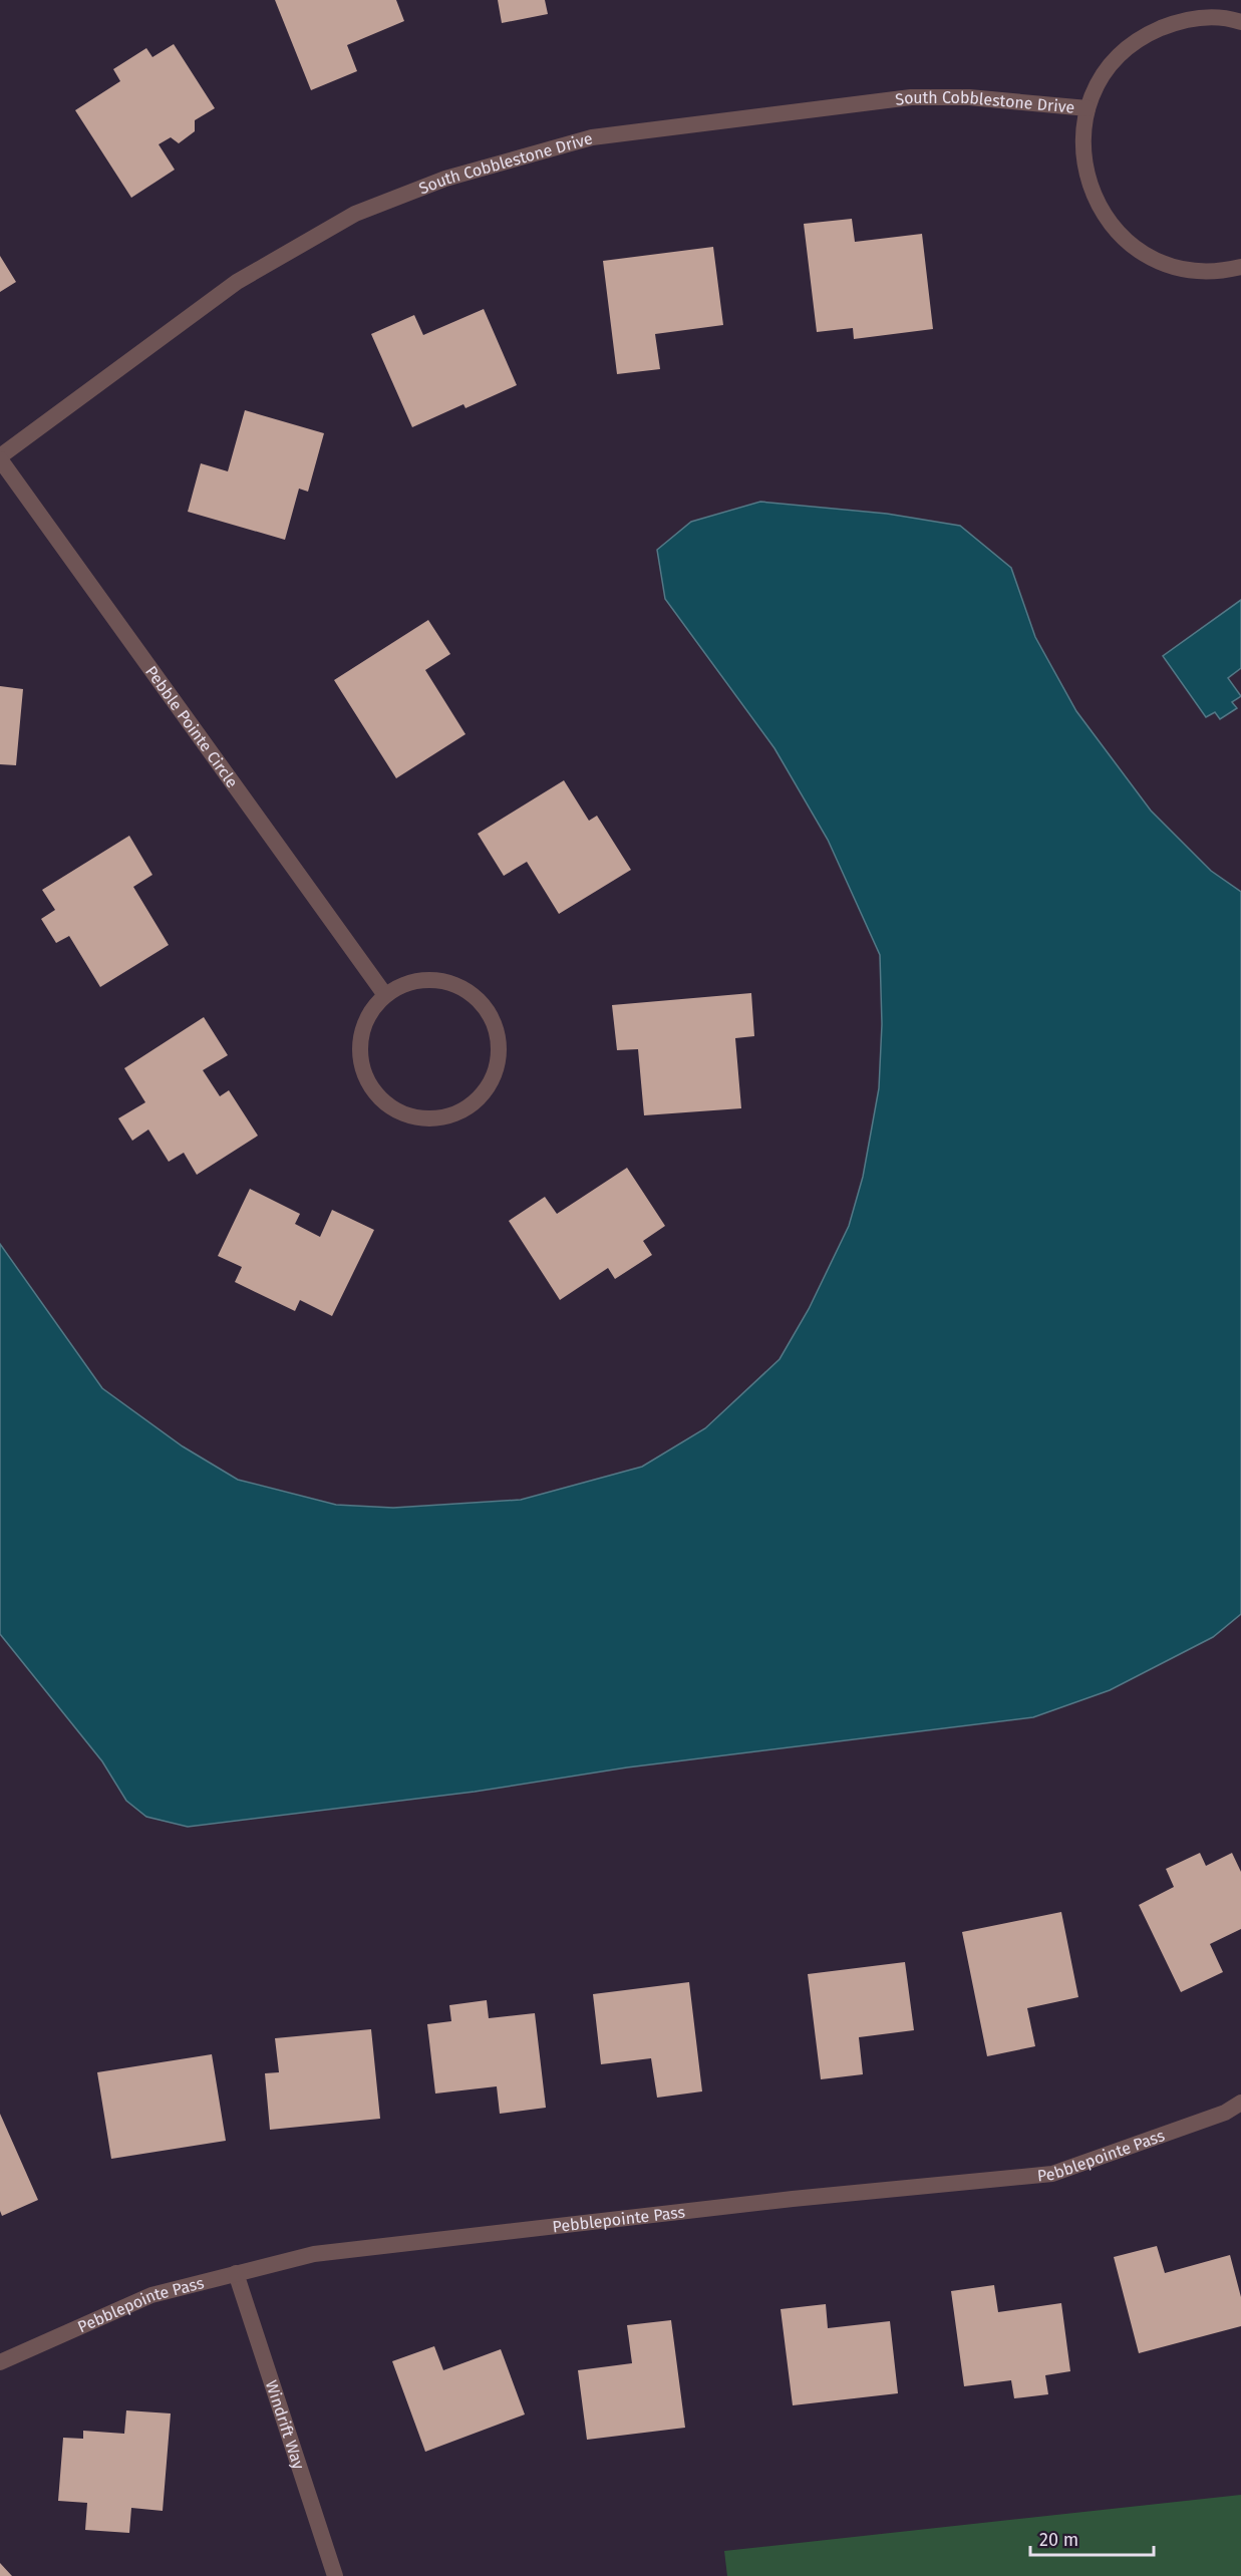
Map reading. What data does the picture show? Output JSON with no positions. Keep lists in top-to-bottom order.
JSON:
{
  "streets": {
    "street": [
      "South Cobblestone Drive",
      "Pebble Pointe Circle",
      "Pebblepointe Pass",
      "Windrift Way"
    ]
  },
  "crossings": [
    ["South Cobblestone Drive", "Pebble Pointe Circle"],
    ["Pebblepointe Pass", "Windrift Way"]
  ],
  "scale_bar": "20 m"
}
